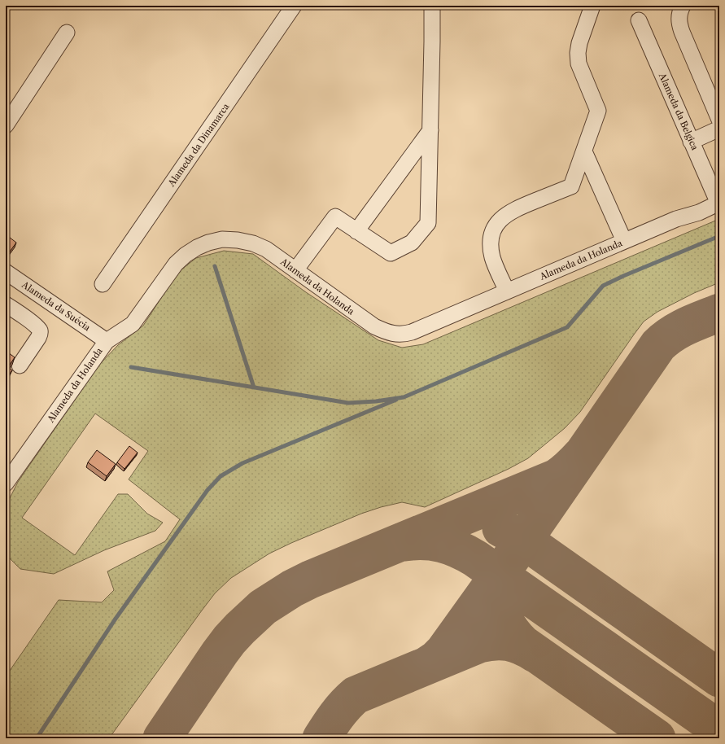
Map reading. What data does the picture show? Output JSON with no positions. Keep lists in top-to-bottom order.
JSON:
{
  "streets": {
    "lane": [
      "Alameda da Belgica",
      "Alameda da Dinamarca",
      "Alameda da Holanda",
      "Alameda da Suécia"
    ]
  },
  "crossings": [
    ["Alameda da Belgica", "Alameda da Holanda"],
    ["Alameda da Holanda", "Alameda da Suécia"]
  ]
}
